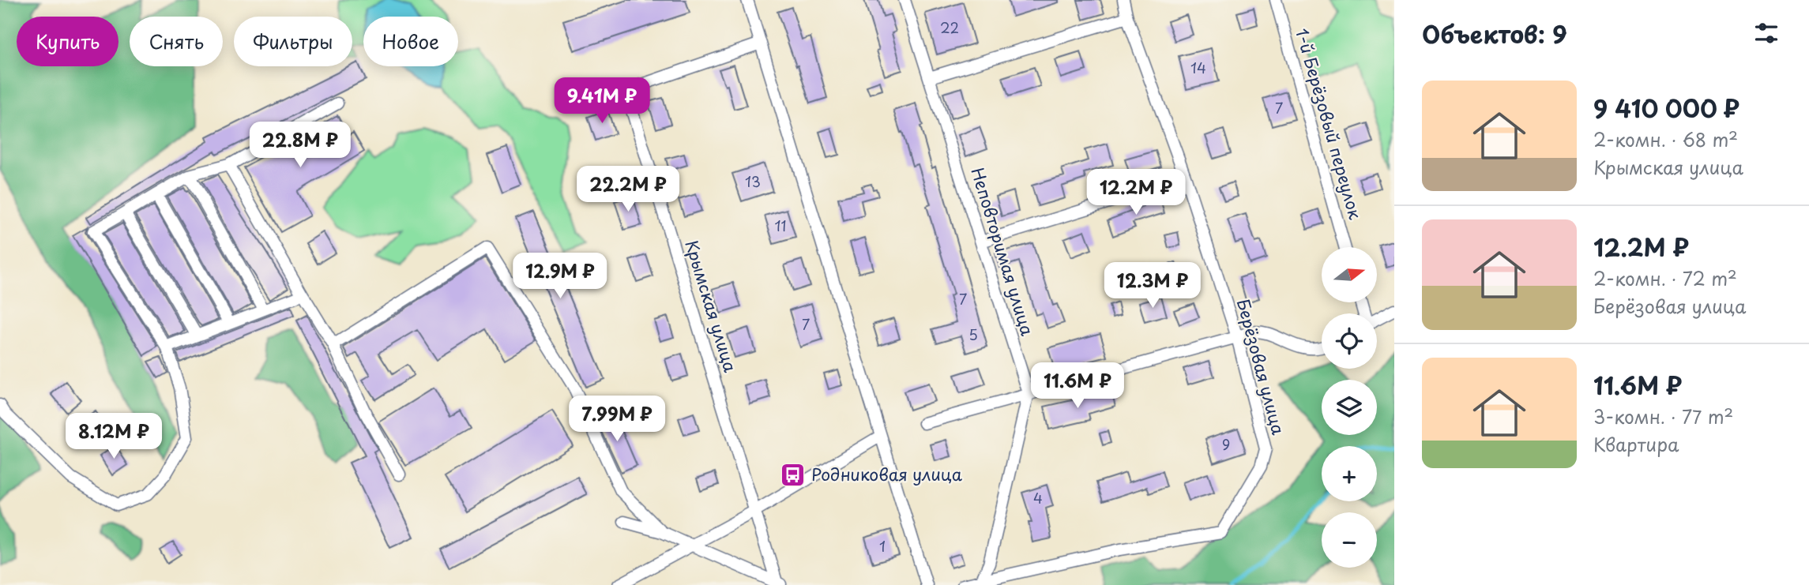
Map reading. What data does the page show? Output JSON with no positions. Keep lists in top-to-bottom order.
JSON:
{
  "streets": {
    "street": [
      "1-й Берёзовый переулок",
      "Неповторимая улица",
      "Крымская улица",
      "Берёзовая улица"
    ]
  },
  "places": {
    "bus stop": ["Родниковая улица"]
  },
  "house_numbers": [
    "22",
    "14",
    "7",
    "13",
    "11",
    "7",
    "7",
    "5",
    "9",
    "4",
    "1"
  ],
  "north": "right",
  "page": {
    "heading": "Объектов: 9",
    "chip": [
      "Купить",
      "Снять",
      "Фильтры",
      "Новое"
    ],
    "list": [
      {
        "name": "9 410 000 ₽",
        "note": "2-комн. · 68 m² · Крымская улица"
      },
      {
        "name": "12.2M ₽",
        "note": "2-комн. · 72 m² · Берёзовая улица"
      },
      {
        "name": "11.6M ₽",
        "note": "3-комн. · 77 m² · Квартира"
      }
    ],
    "price": [
      "9.41M ₽",
      "22.8M ₽",
      "22.2M ₽",
      "12.2M ₽",
      "12.9M ₽",
      "12.3M ₽",
      "11.6M ₽",
      "7.99M ₽",
      "8.12M ₽"
    ],
    "map_buttons": ["+", "−"]
  }
}
